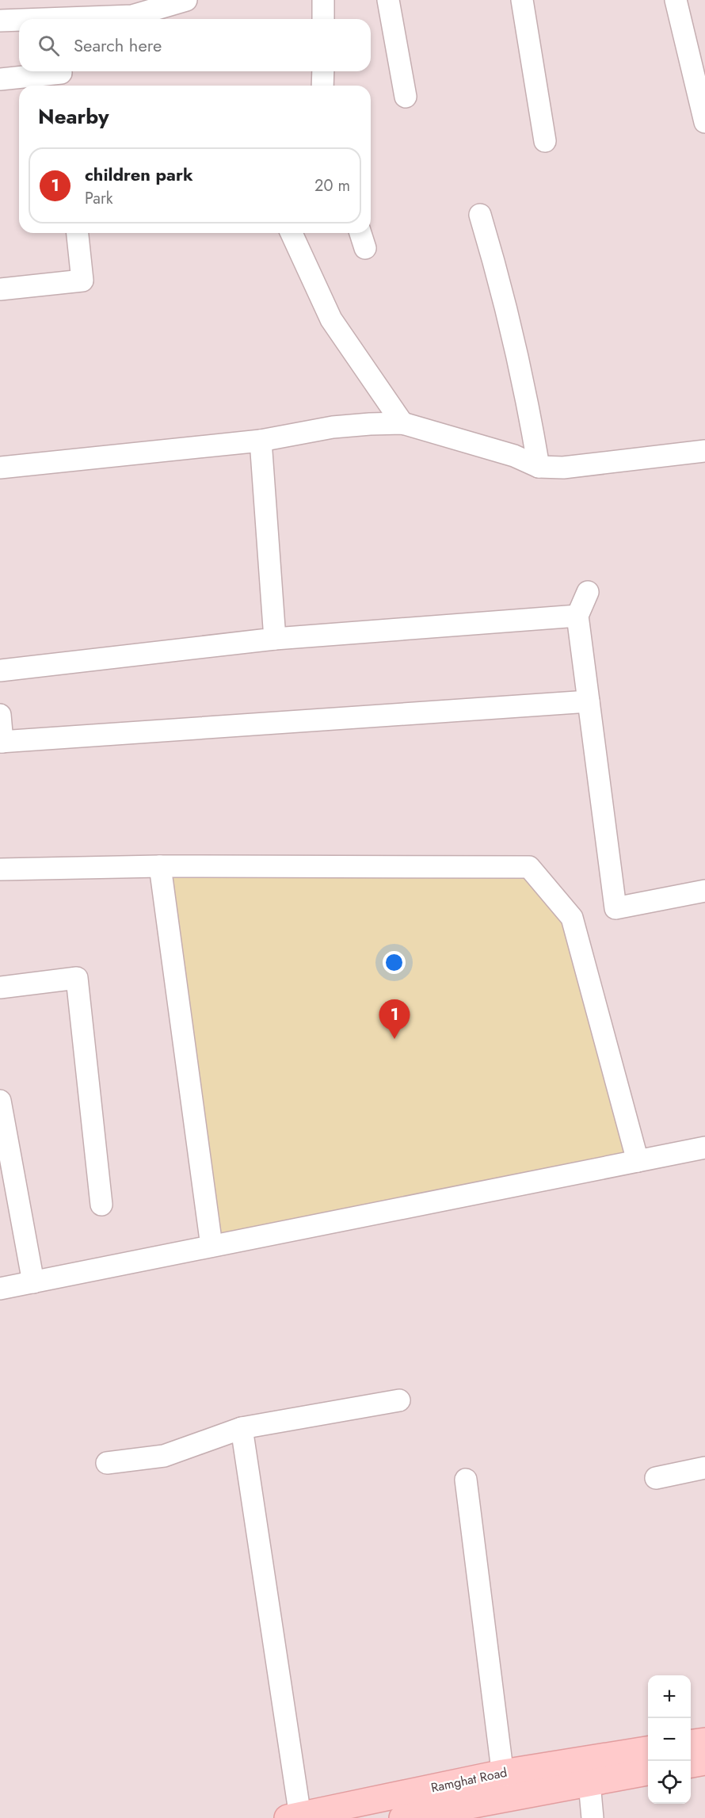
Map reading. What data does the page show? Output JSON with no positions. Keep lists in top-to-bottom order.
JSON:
{
  "streets": {
    "main road": ["Ramghat Road"]
  },
  "page": {
    "search": "Search here",
    "heading": "Nearby",
    "list": [
      {
        "mark": "1",
        "name": "children park",
        "note": "Park",
        "value": "20 m"
      }
    ],
    "pins": "1",
    "map_buttons": ["+", "−"]
  }
}
